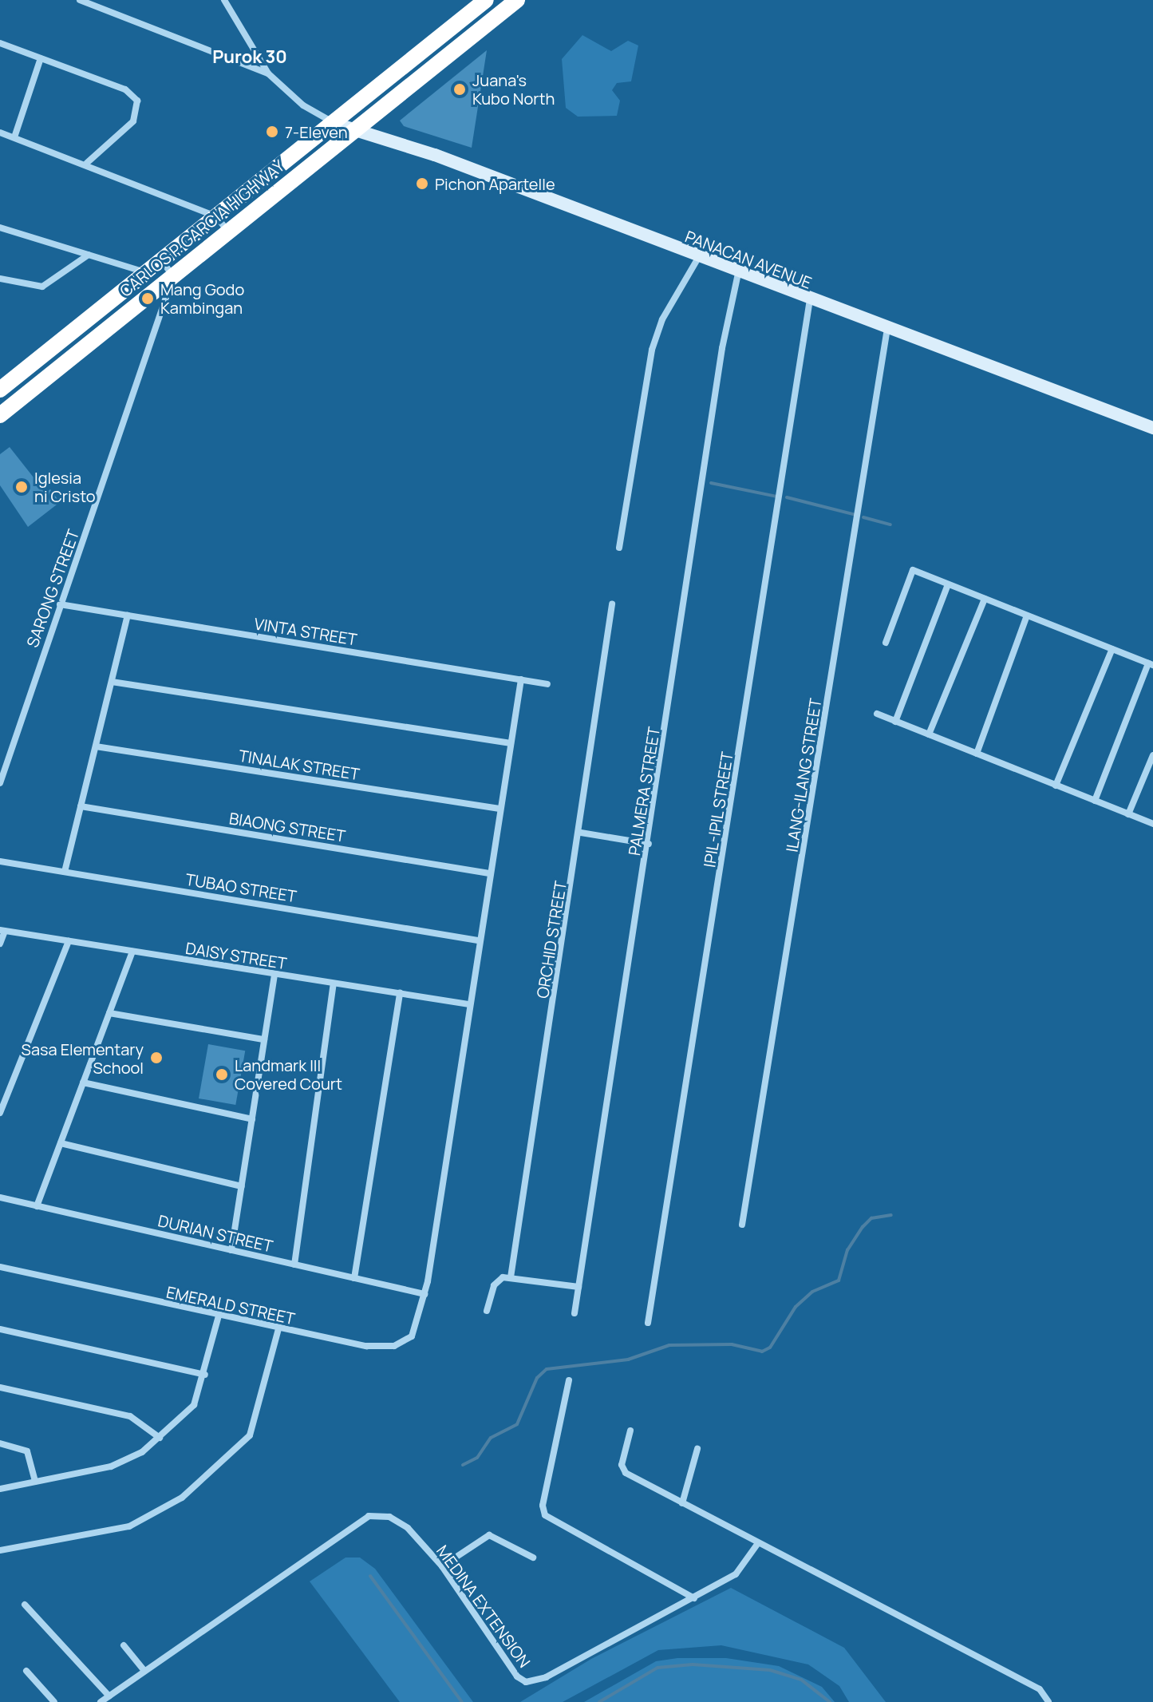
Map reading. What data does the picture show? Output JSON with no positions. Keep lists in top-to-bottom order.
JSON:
{
  "streets": {
    "highway": ["CARLOS P. GARCIA HIGHWAY"],
    "street": [
      "PANACAN AVENUE",
      "SARONG STREET",
      "VINTA STREET",
      "TINALAK STREET",
      "ILANG-ILANG STREET",
      "PALMERA STREET",
      "IPIL-IPIL STREET",
      "BIAONG STREET",
      "TUBAO STREET",
      "ORCHID STREET",
      "DAISY STREET",
      "DURIAN STREET",
      "EMERALD STREET",
      "MEDINA EXTENSION"
    ]
  },
  "crossings": [
    ["CARLOS P. GARCIA HIGHWAY", "PANACAN AVENUE"],
    ["CARLOS P. GARCIA HIGHWAY", "SARONG STREET"],
    ["PANACAN AVENUE", "ILANG-ILANG STREET"],
    ["PANACAN AVENUE", "PALMERA STREET"],
    ["PANACAN AVENUE", "IPIL-IPIL STREET"],
    ["SARONG STREET", "VINTA STREET"],
    ["VINTA STREET", "EMERALD STREET"],
    ["TINALAK STREET", "EMERALD STREET"],
    ["BIAONG STREET", "EMERALD STREET"],
    ["TUBAO STREET", "EMERALD STREET"],
    ["DAISY STREET", "EMERALD STREET"],
    ["DURIAN STREET", "EMERALD STREET"]
  ],
  "districts": ["Purok 30"],
  "places": [
    "Juana's Kubo North",
    "7-Eleven",
    "Pichon Apartelle",
    "Mang Godo Kambingan",
    "Iglesia ni Cristo",
    "Sasa Elementary School",
    "Landmark III Covered Court"
  ]
}
